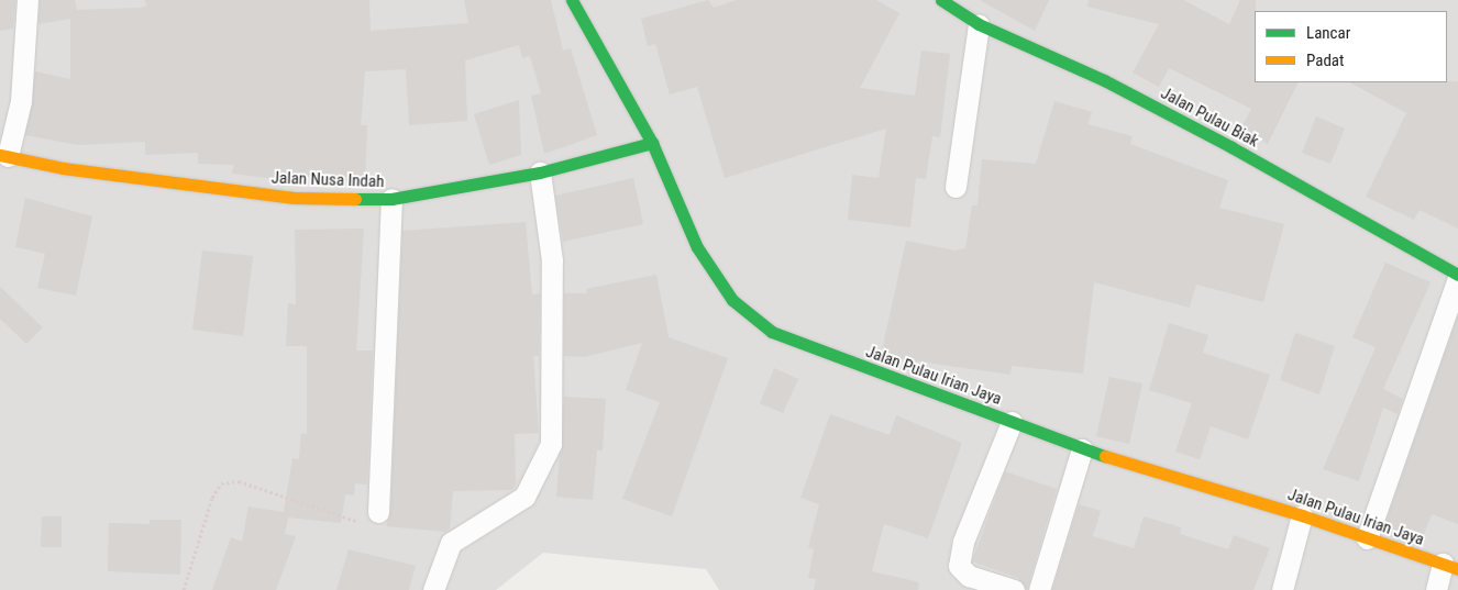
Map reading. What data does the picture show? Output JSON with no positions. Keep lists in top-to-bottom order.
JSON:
{
  "streets": {
    "street": ["Jalan Pulau Biak", "Jalan Nusa Indah", "Jalan Pulau Irian Jaya"]
  },
  "crossings": [
    ["Jalan Nusa Indah", "Jalan Pulau Irian Jaya"]
  ],
  "legend": ["Lancar", "Padat"]
}
